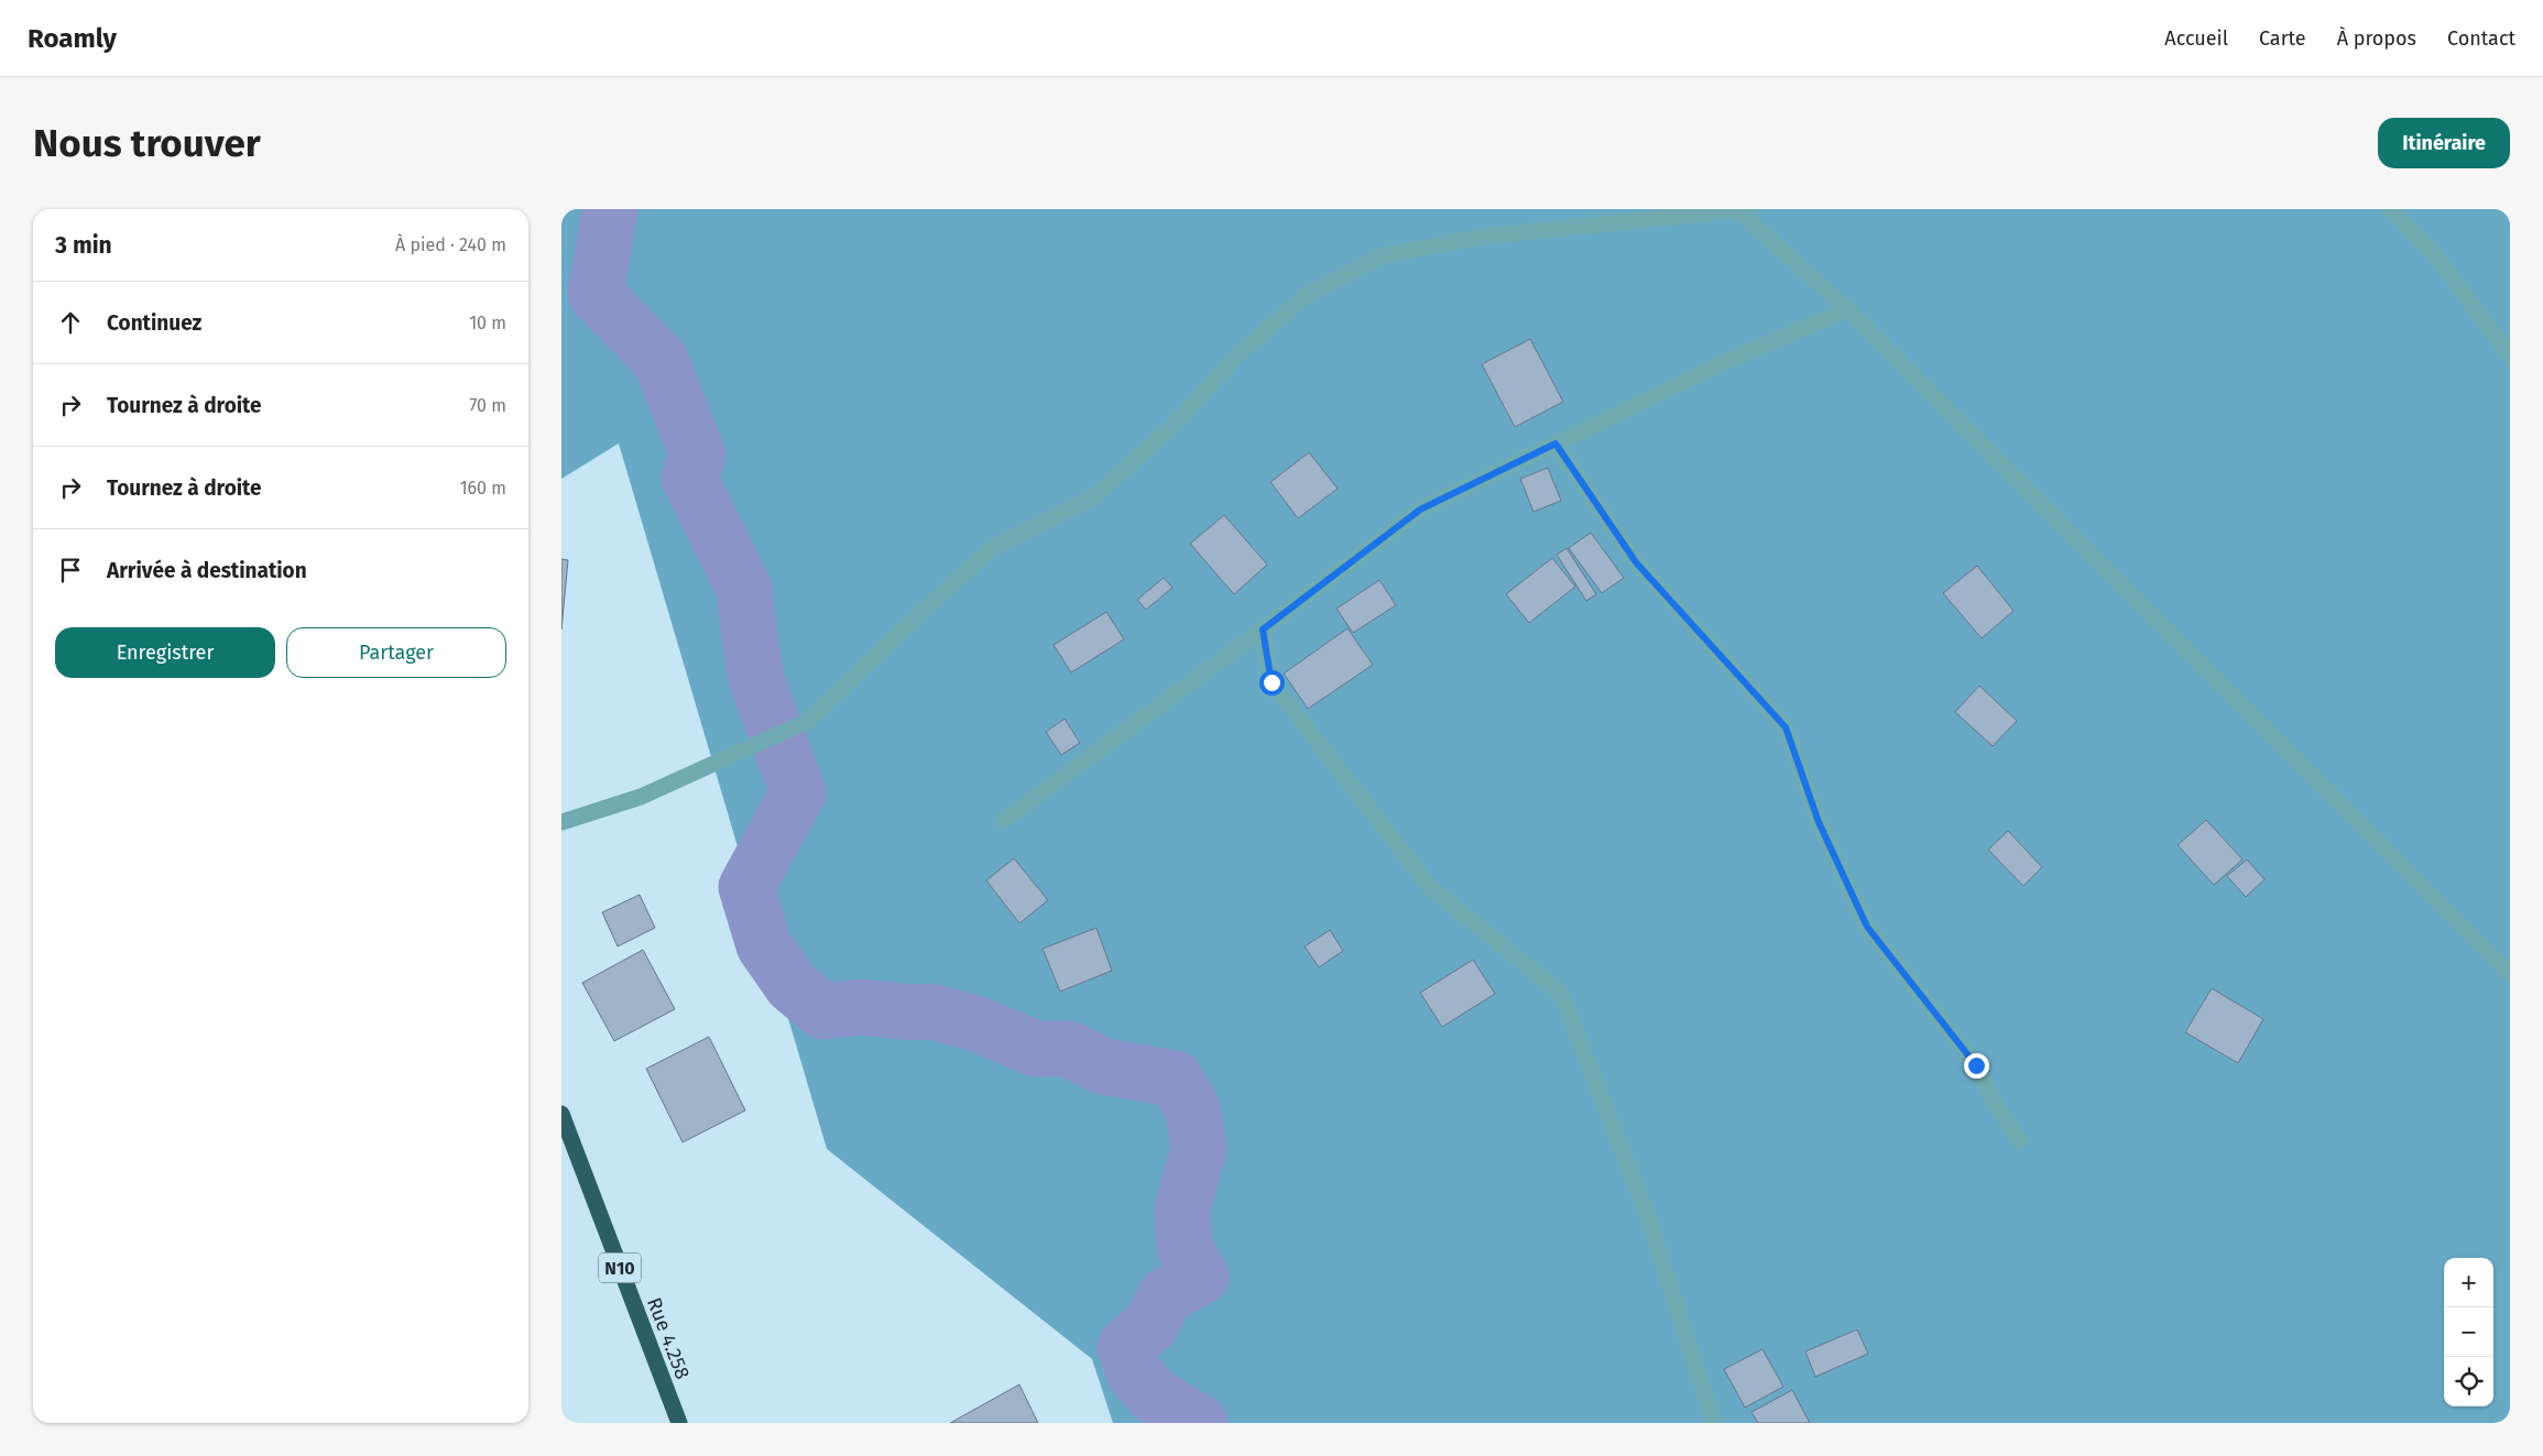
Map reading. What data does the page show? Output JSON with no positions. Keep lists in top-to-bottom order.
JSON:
{
  "streets": {
    "highway": ["N10", "Rue 4.258"]
  },
  "page": {
    "header": "Roamly",
    "nav": [
      "Accueil",
      "Carte",
      "À propos",
      "Contact"
    ],
    "buttons": [
      "Itinéraire",
      ["Enregistrer", "Partager"]
    ],
    "title": "Nous trouver",
    "heading": ["3 min", "À pied · 240 m"],
    "list": [
      ["Continuez", "10 m"],
      ["Tournez à droite", "70 m"],
      ["Tournez à droite", "160 m"],
      "Arrivée à destination"
    ],
    "map_buttons": ["+", "−"]
  }
}
